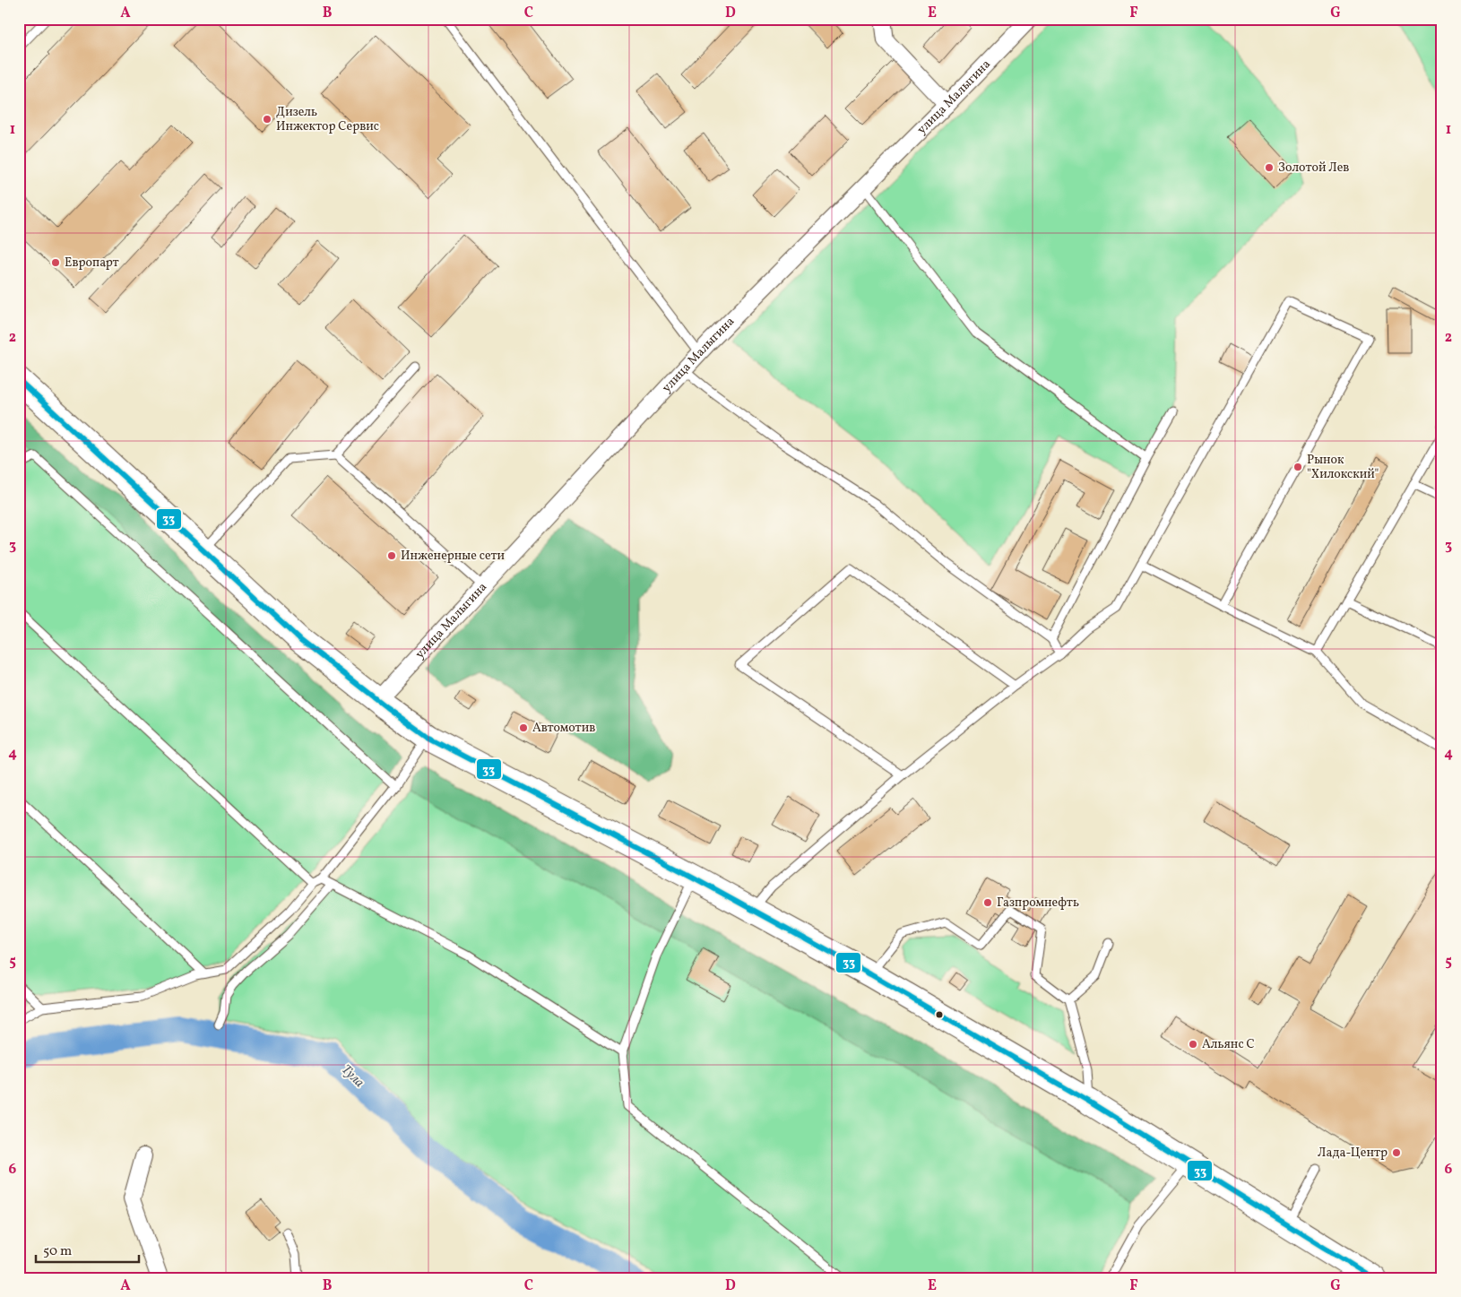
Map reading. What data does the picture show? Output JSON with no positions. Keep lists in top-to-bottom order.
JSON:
{
  "streets": {
    "street": ["улица Малыгина"]
  },
  "water": ["Тула"],
  "places": [
    "Дизель Инжектор Сервис",
    "Золотой Лев",
    "Европарт",
    "Рынок \"Хилокский\"",
    "Инженерные сети",
    "Автомотив",
    "Газпромнефть",
    "Альянс С",
    "Лада-Центр"
  ],
  "lines": ["transit line 33"],
  "scale_bar": "50 m",
  "grid": {
    "columns": [
      "A",
      "B",
      "C",
      "D",
      "E",
      "F",
      "G"
    ],
    "rows": [
      "1",
      "2",
      "3",
      "4",
      "5",
      "6"
    ]
  }
}
